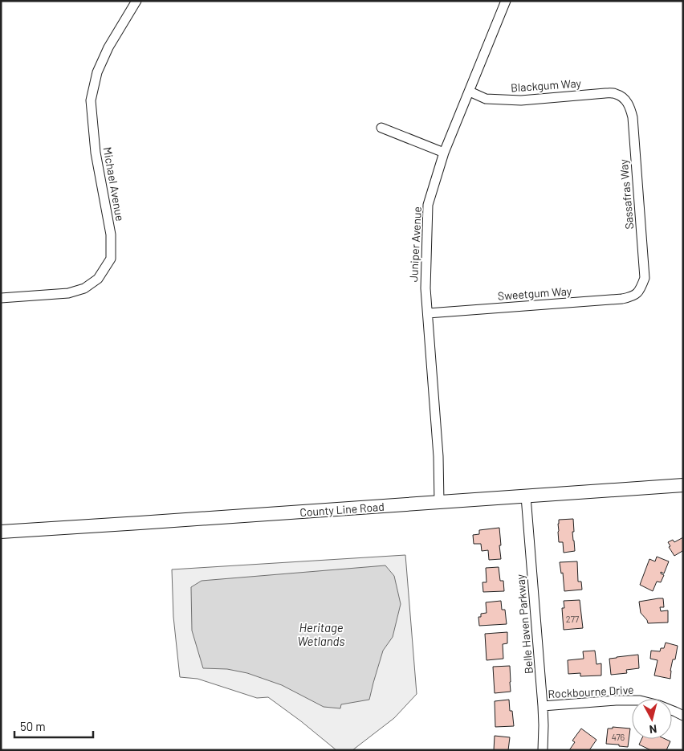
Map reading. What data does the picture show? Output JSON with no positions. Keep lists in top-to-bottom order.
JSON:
{
  "streets": {
    "main road": ["County Line Road"],
    "street": [
      "Blackgum Way",
      "Michael Avenue",
      "Sassafras Way",
      "Juniper Avenue",
      "Sweetgum Way",
      "Belle Haven Parkway",
      "Rockbourne Drive"
    ]
  },
  "crossings": [
    ["Blackgum Way", "Sassafras Way"],
    ["Blackgum Way", "Juniper Avenue"],
    ["Sassafras Way", "Sweetgum Way"],
    ["Juniper Avenue", "Sweetgum Way"],
    ["Juniper Avenue", "County Line Road"],
    ["County Line Road", "Belle Haven Parkway"],
    ["Belle Haven Parkway", "Rockbourne Drive"]
  ],
  "water": ["Heritage Wetlands"],
  "house_numbers": ["277", "476"],
  "scale_bar": "50 m",
  "north": "bottom"
}
